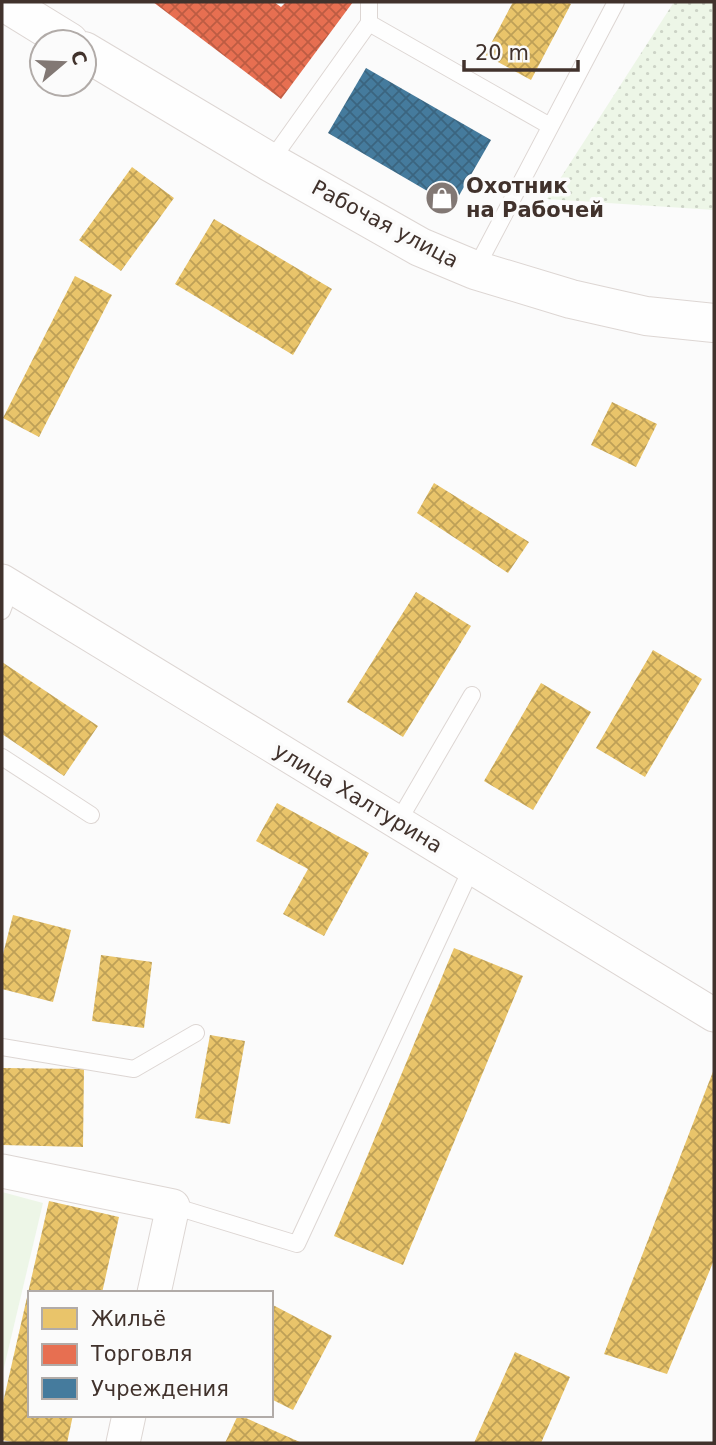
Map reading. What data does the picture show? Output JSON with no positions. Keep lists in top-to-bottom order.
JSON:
{
  "streets": {
    "main road": ["Рабочая улица"],
    "street": ["улица Халтурина"]
  },
  "places": {
    "shop": ["Охотник на Рабочей"]
  },
  "legend": ["Жильё", "Торговля", "Учреждения"],
  "scale_bar": "20 m",
  "north": "right"
}
